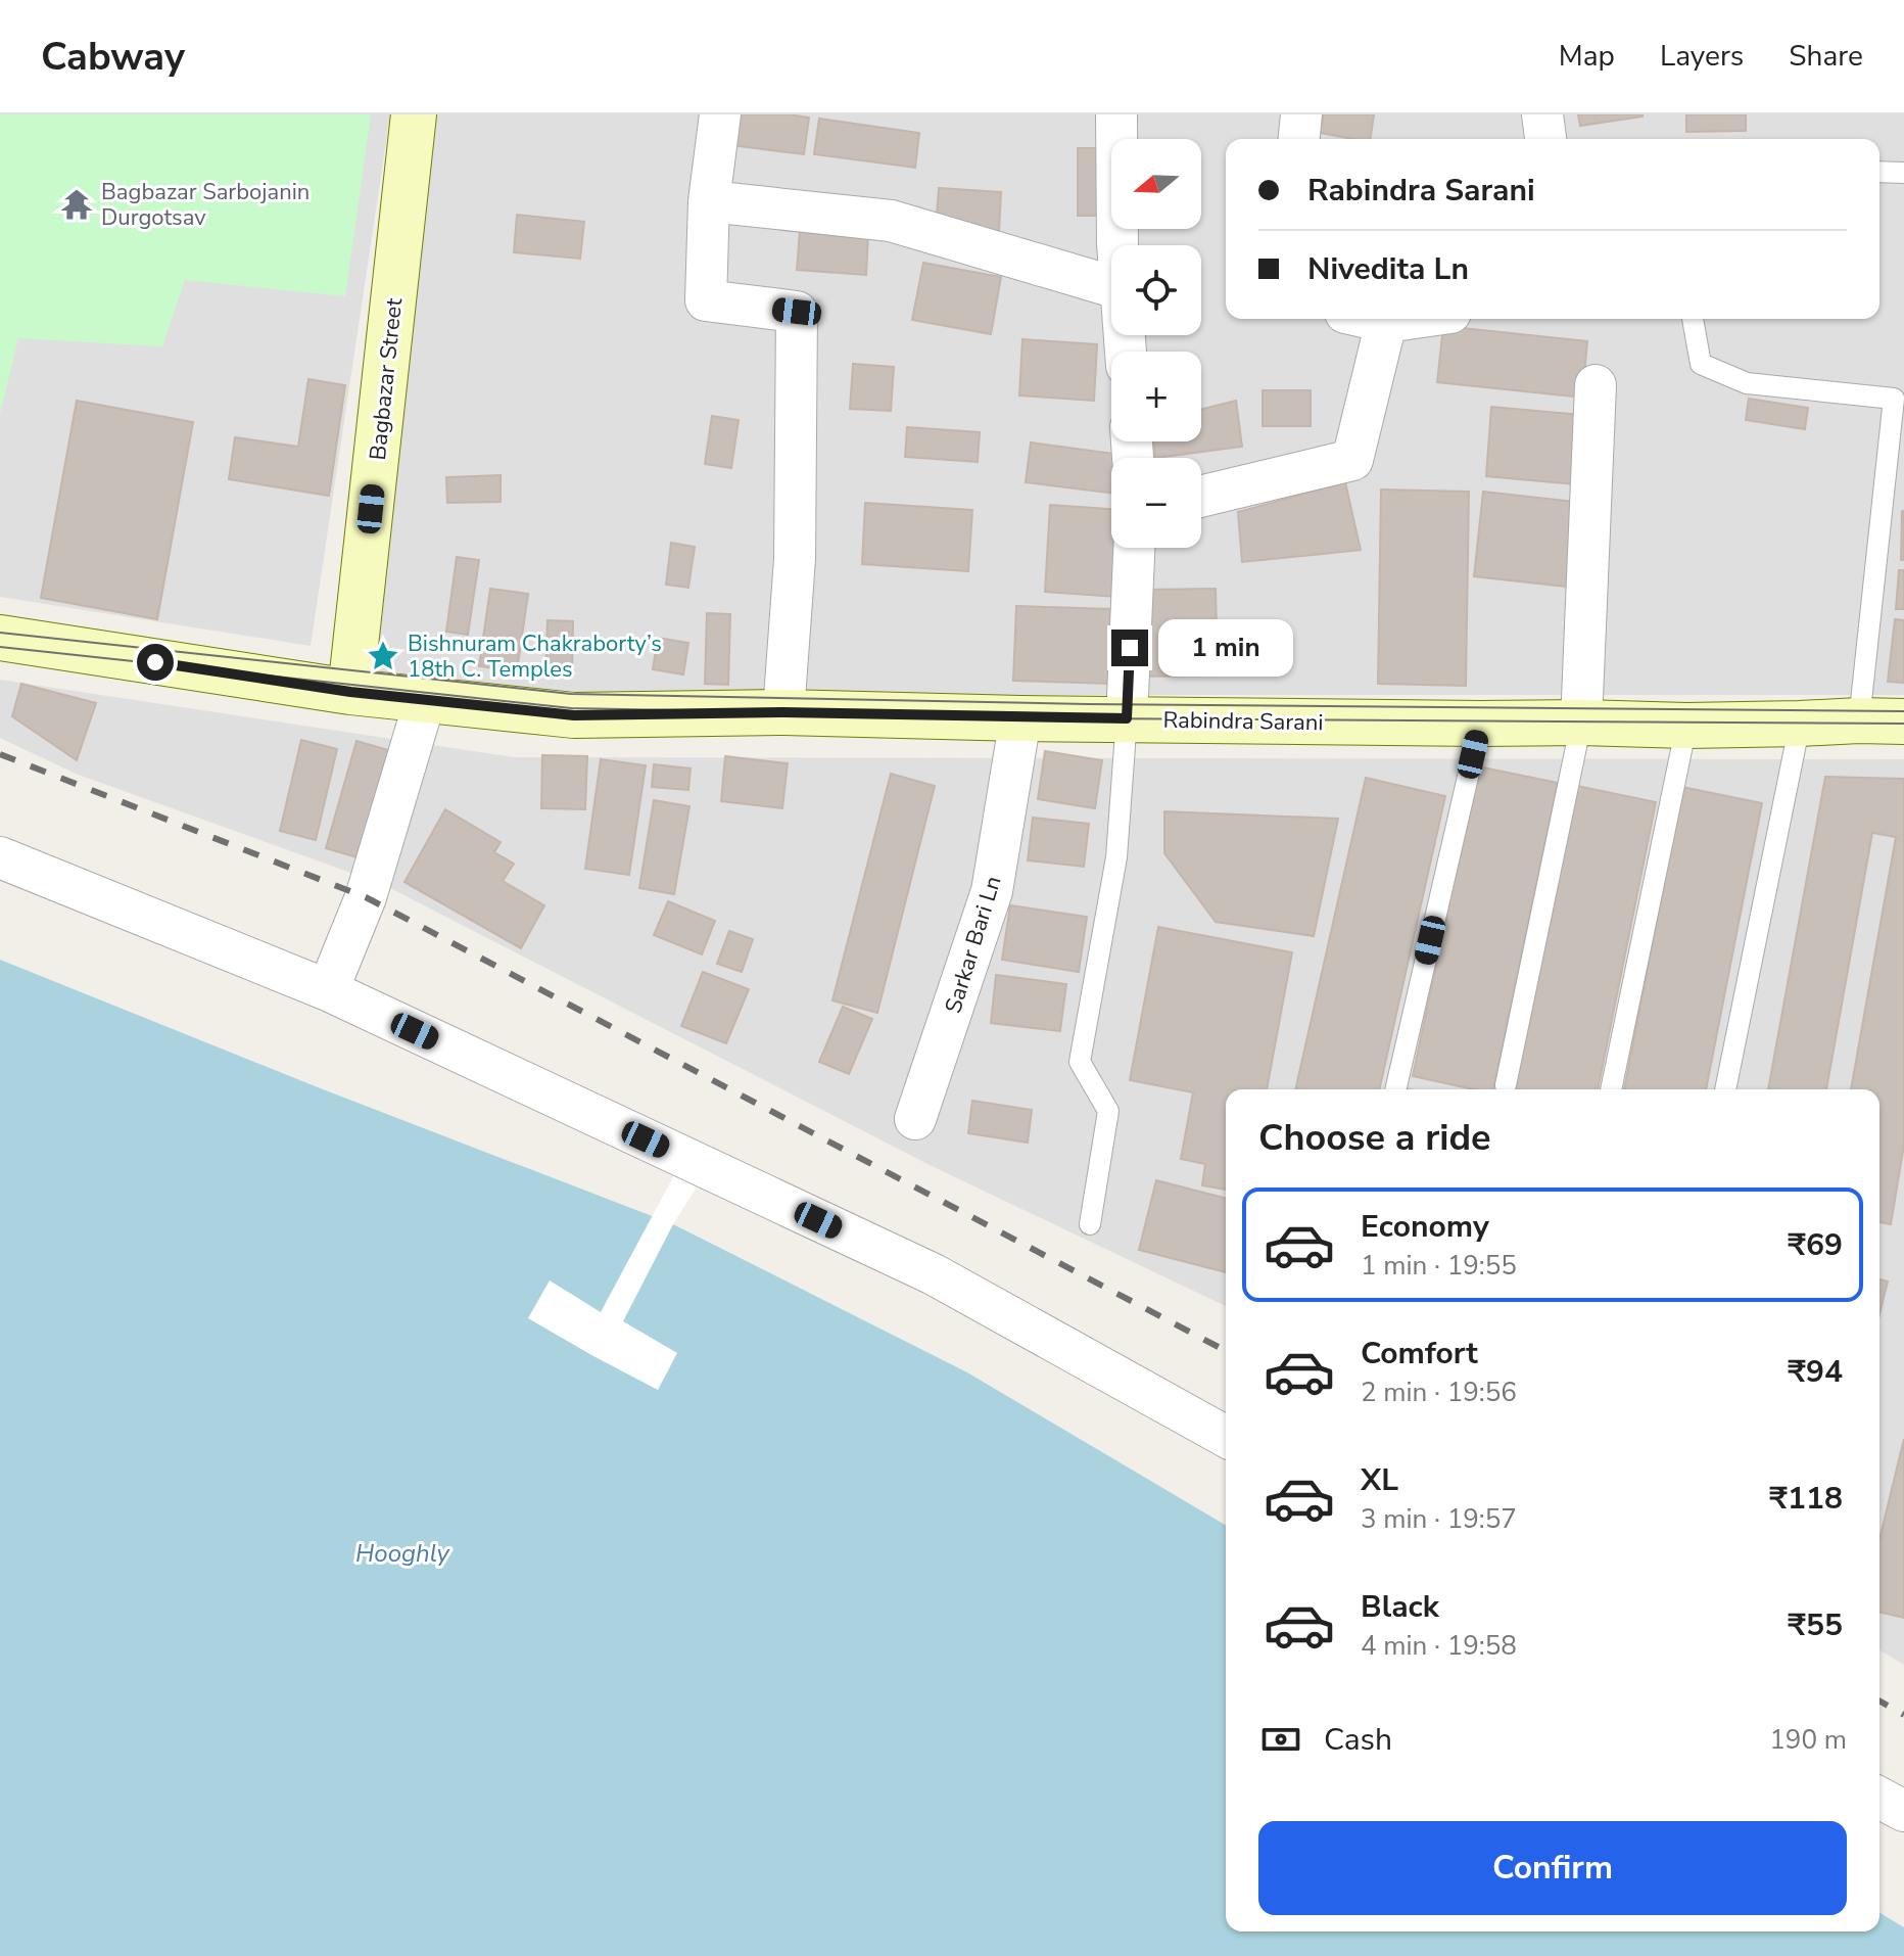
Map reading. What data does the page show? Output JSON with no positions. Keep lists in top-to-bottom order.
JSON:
{
  "streets": {
    "main road": ["Bagbazar Street", "Rabindra Sarani"],
    "street": ["Sarkar Bari Ln"]
  },
  "crossings": [
    ["Bagbazar Street", "Rabindra Sarani"],
    ["Rabindra Sarani", "Sarkar Bari Ln"]
  ],
  "water": ["Hooghly"],
  "places": {
    "temple": ["Bagbazar Sarbojanin Durgotsav"],
    "place": ["Bishnuram Chakraborty’s 18th C. Temples"]
  },
  "north": "left",
  "page": {
    "header": "Cabway",
    "nav": ["Map", "Layers", "Share"],
    "map_buttons": ["+", "−"],
    "banner": ["Rabindra Sarani", "Nivedita Ln"],
    "bubble": "1 min",
    "heading": "Choose a ride",
    "list": [
      {
        "name": "Economy",
        "note": "1 min · 19:55",
        "value": "₹69"
      },
      {
        "name": "Comfort",
        "note": "2 min · 19:56",
        "value": "₹94"
      },
      {
        "name": "XL",
        "note": "3 min · 19:57",
        "value": "₹118"
      },
      {
        "name": "Black",
        "note": "4 min · 19:58",
        "value": "₹55"
      }
    ],
    "pay": ["Cash", "190 m"],
    "buttons": "Confirm"
  }
}
